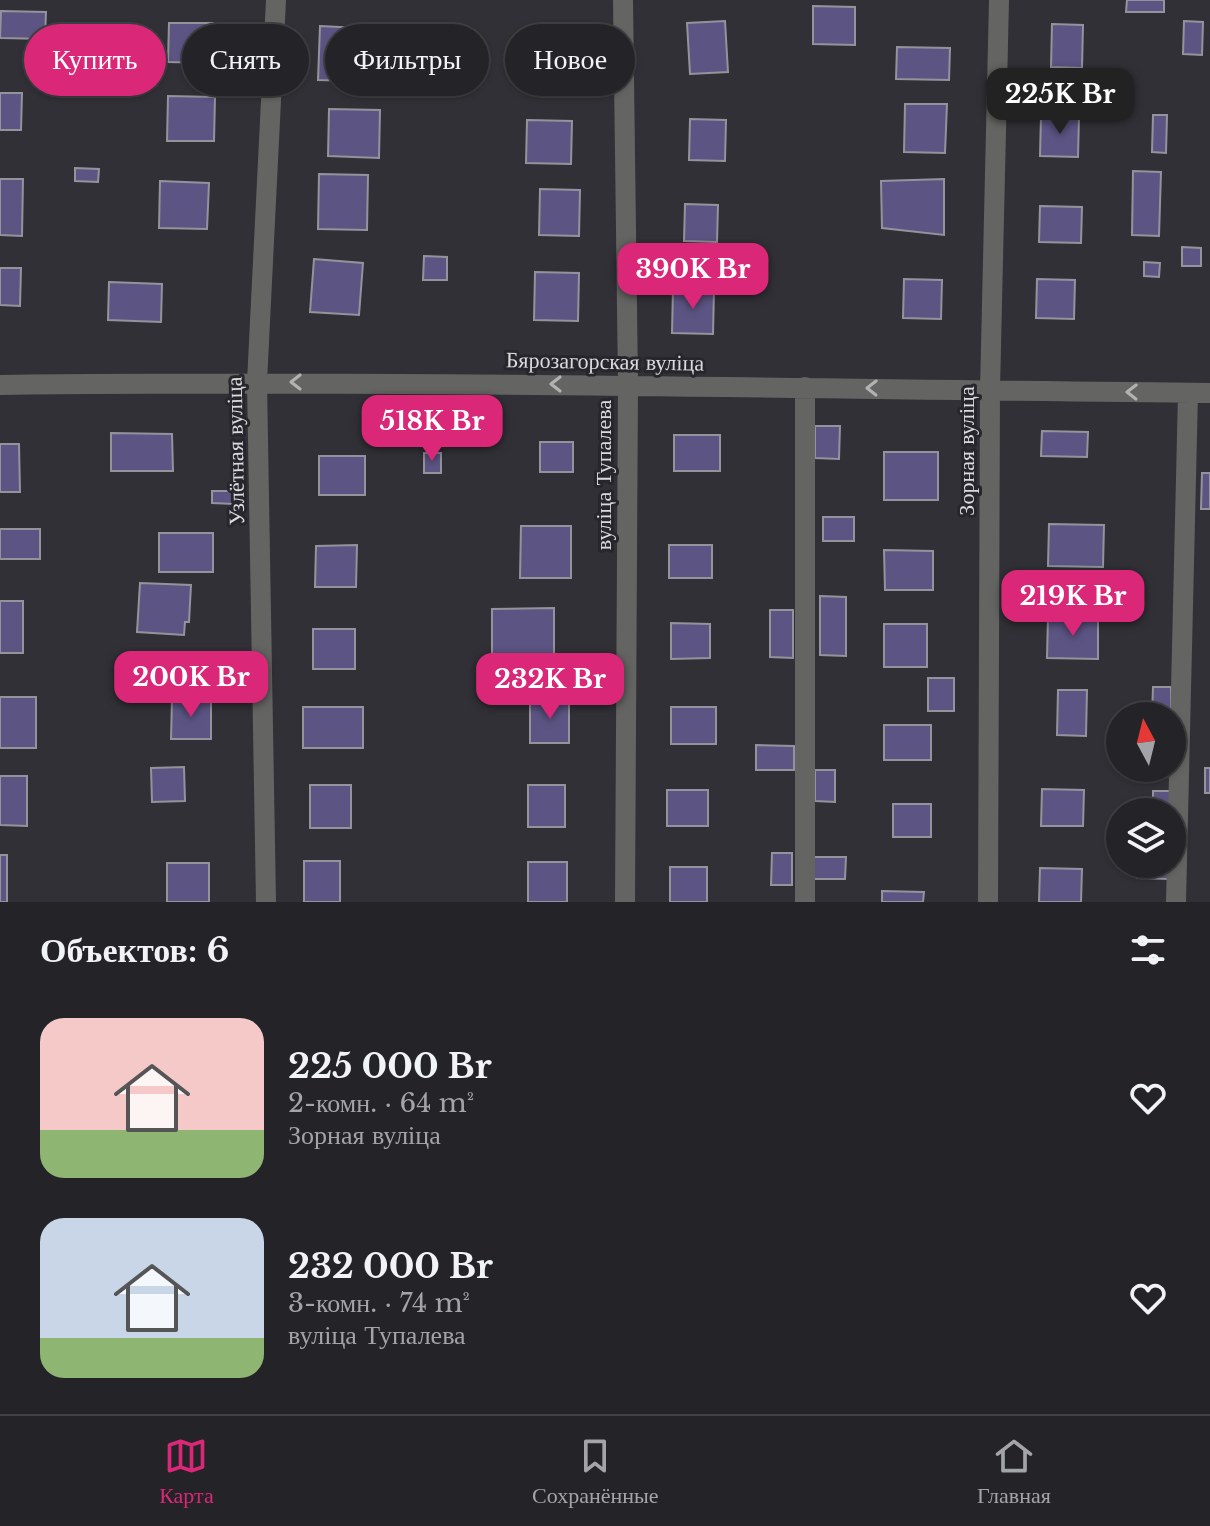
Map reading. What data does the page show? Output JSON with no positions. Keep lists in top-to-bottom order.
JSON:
{
  "streets": {
    "street": [
      "Бярозагорская вуліца",
      "Узлётная вуліца",
      "Зорная вуліца",
      "вуліца Тупалева"
    ]
  },
  "crossings": [
    ["Бярозагорская вуліца", "Узлётная вуліца"],
    ["Бярозагорская вуліца", "Зорная вуліца"],
    ["Бярозагорская вуліца", "вуліца Тупалева"]
  ],
  "one_way": ["Бярозагорская вуліца"],
  "north": "top",
  "page": {
    "chip": [
      "Купить",
      "Снять",
      "Фильтры",
      "Новое"
    ],
    "price": [
      "225K Br",
      "390K Br",
      "518K Br",
      "219K Br",
      "200K Br",
      "232K Br"
    ],
    "heading": "Объектов: 6",
    "list": [
      {
        "name": "225 000 Br",
        "note": "2-комн. · 64 m² · Зорная вуліца"
      },
      {
        "name": "232 000 Br",
        "note": "3-комн. · 74 m² · вуліца Тупалева"
      }
    ],
    "tabs": ["Карта", "Сохранённые", "Главная"]
  }
}
